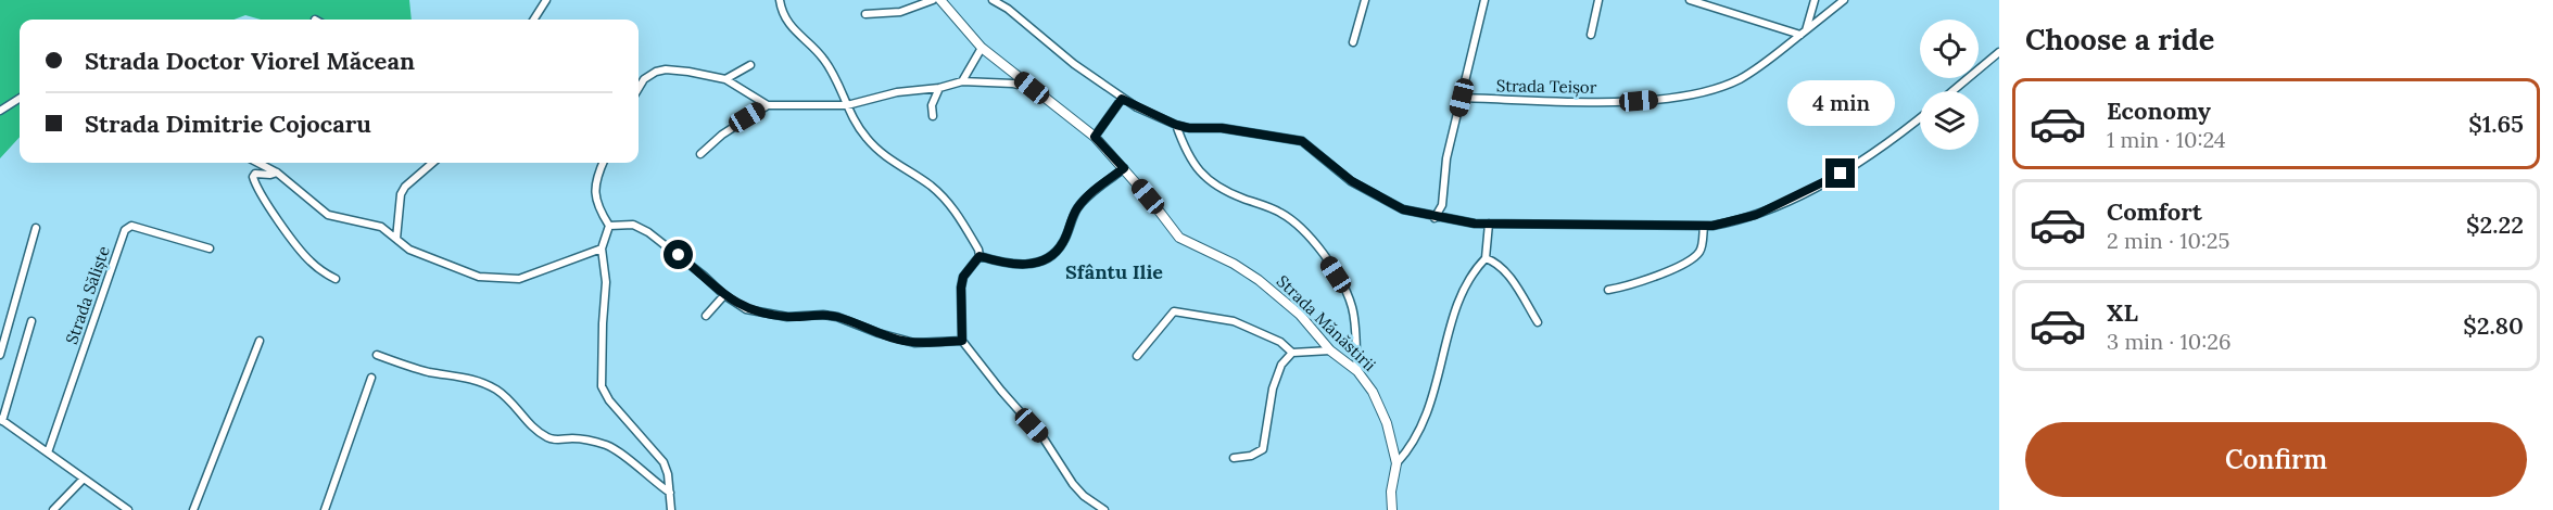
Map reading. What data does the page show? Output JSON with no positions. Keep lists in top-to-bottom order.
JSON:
{
  "streets": {
    "street": ["Strada Teișor", "Strada Săliște", "Strada Mănăstirii"]
  },
  "districts": ["Sfântu Ilie"],
  "page": {
    "heading": "Choose a ride",
    "banner": ["Strada Doctor Viorel Măcean", "Strada Dimitrie Cojocaru"],
    "list": [
      {
        "name": "Economy",
        "note": "1 min · 10:24",
        "value": "$1.65"
      },
      {
        "name": "Comfort",
        "note": "2 min · 10:25",
        "value": "$2.22"
      },
      {
        "name": "XL",
        "note": "3 min · 10:26",
        "value": "$2.80"
      }
    ],
    "bubble": "4 min",
    "buttons": "Confirm"
  }
}
